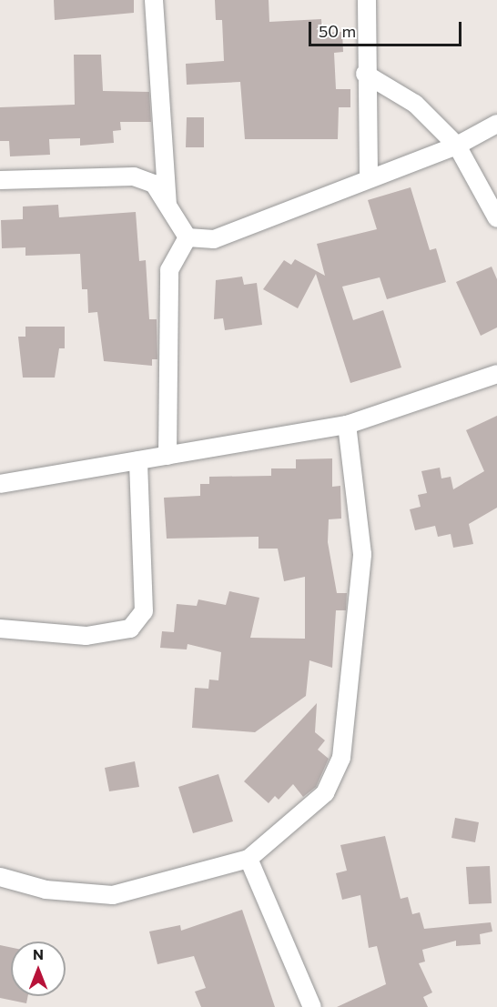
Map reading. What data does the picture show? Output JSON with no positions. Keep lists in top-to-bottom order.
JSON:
{
  "scale_bar": "50 m",
  "north": "top"
}
